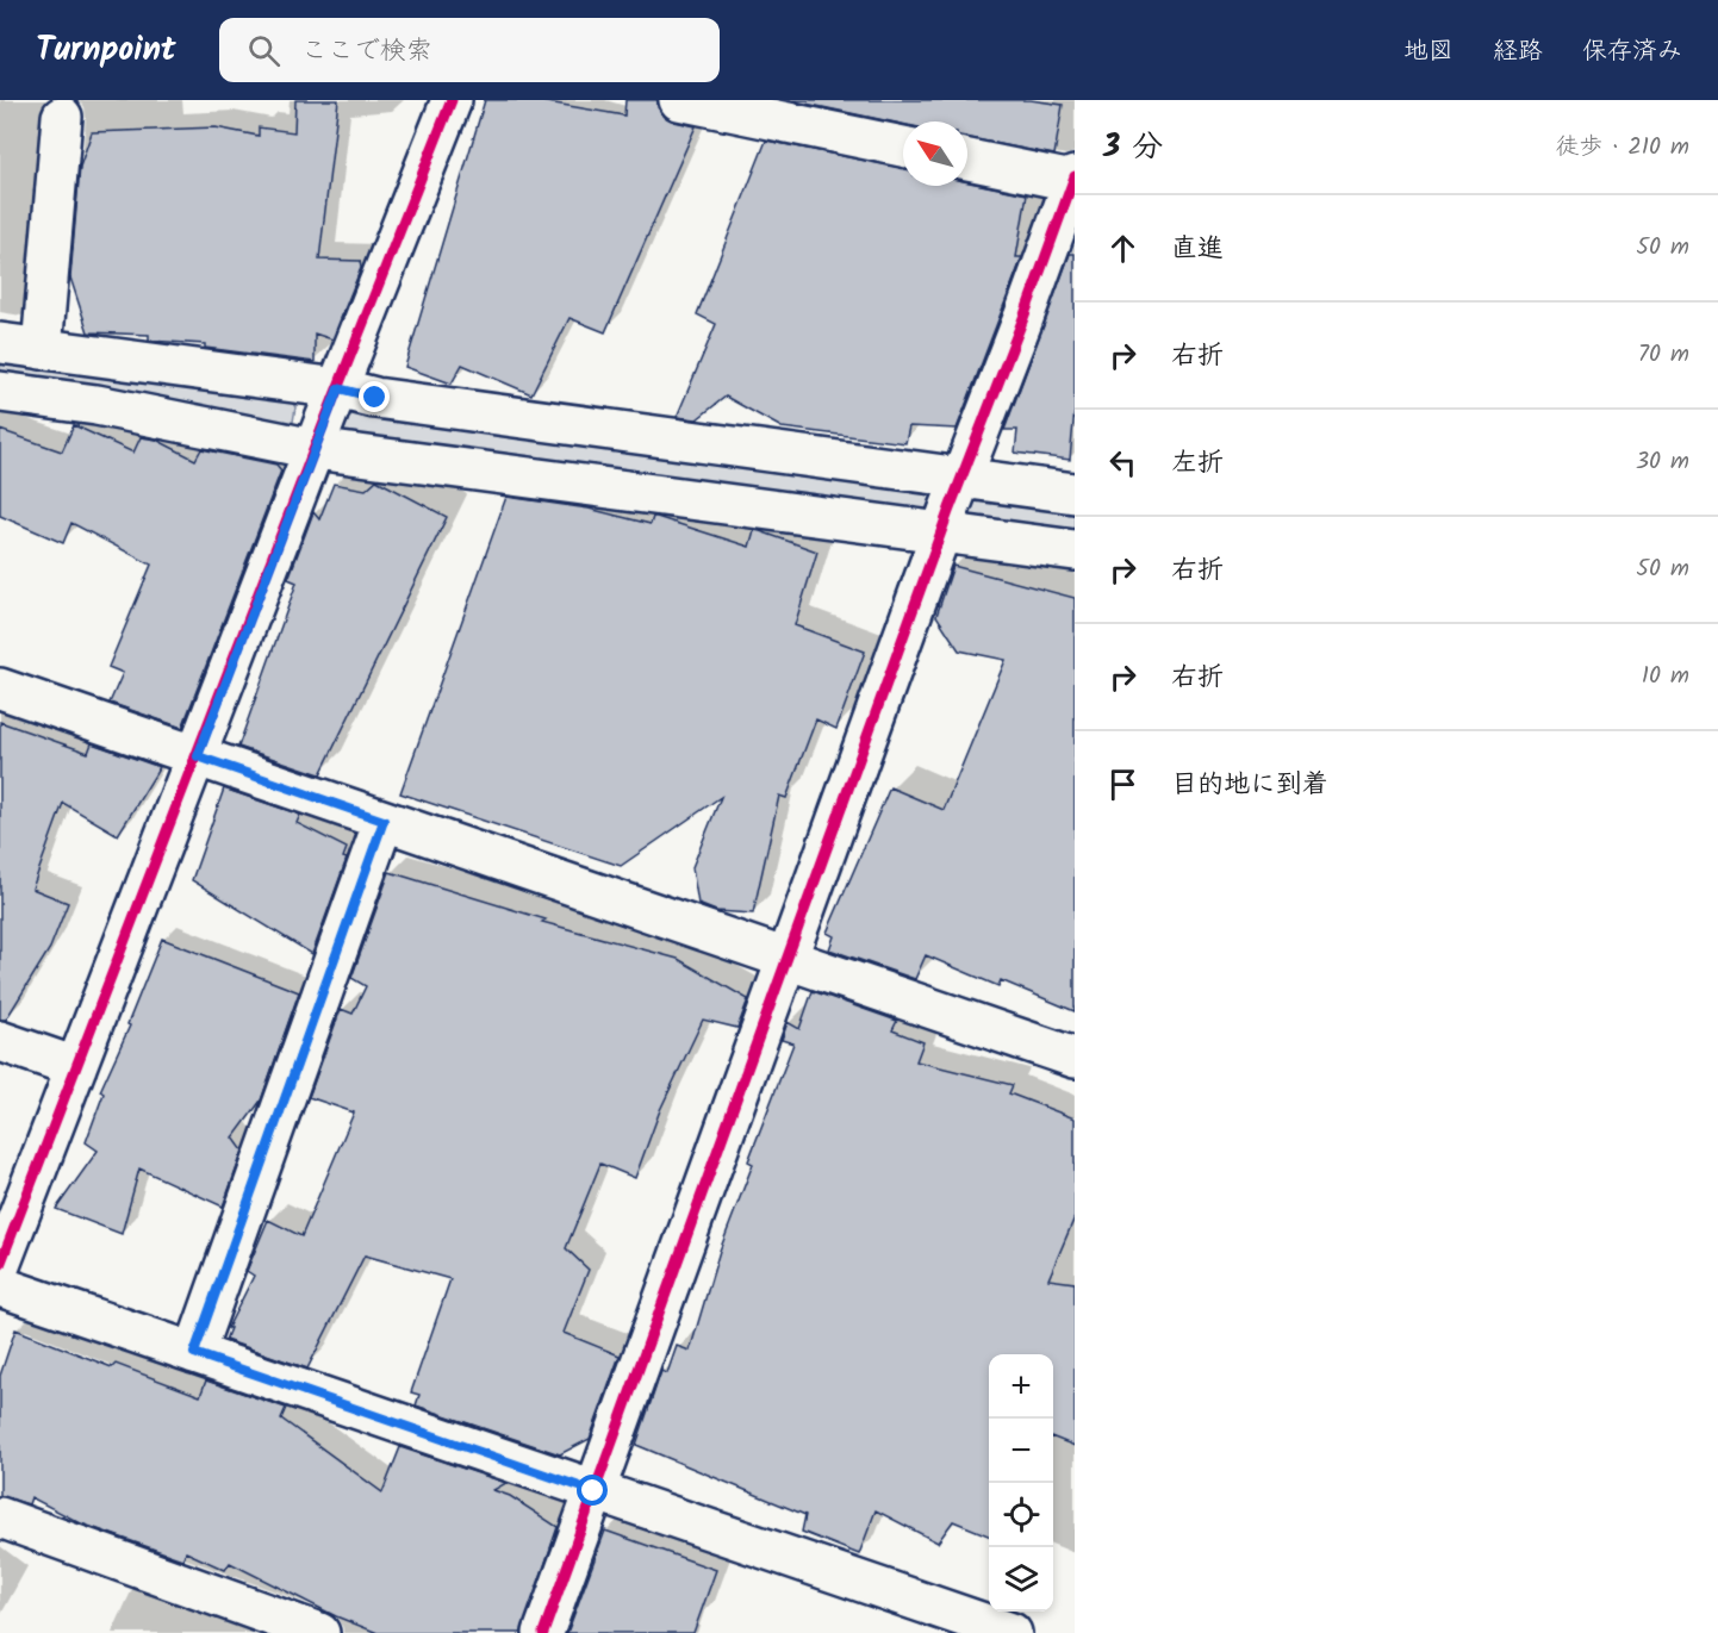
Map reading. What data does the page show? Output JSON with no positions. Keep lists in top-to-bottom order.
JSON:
{
  "north": "top left",
  "page": {
    "header": "Turnpoint",
    "search": "ここで検索",
    "nav": ["地図", "経路", "保存済み"],
    "heading": ["3 分", "徒歩 · 210 m"],
    "list": [
      ["直進", "50 m"],
      ["右折", "70 m"],
      ["左折", "30 m"],
      ["右折", "50 m"],
      ["右折", "10 m"],
      "目的地に到着"
    ],
    "map_buttons": ["+", "−"]
  }
}
